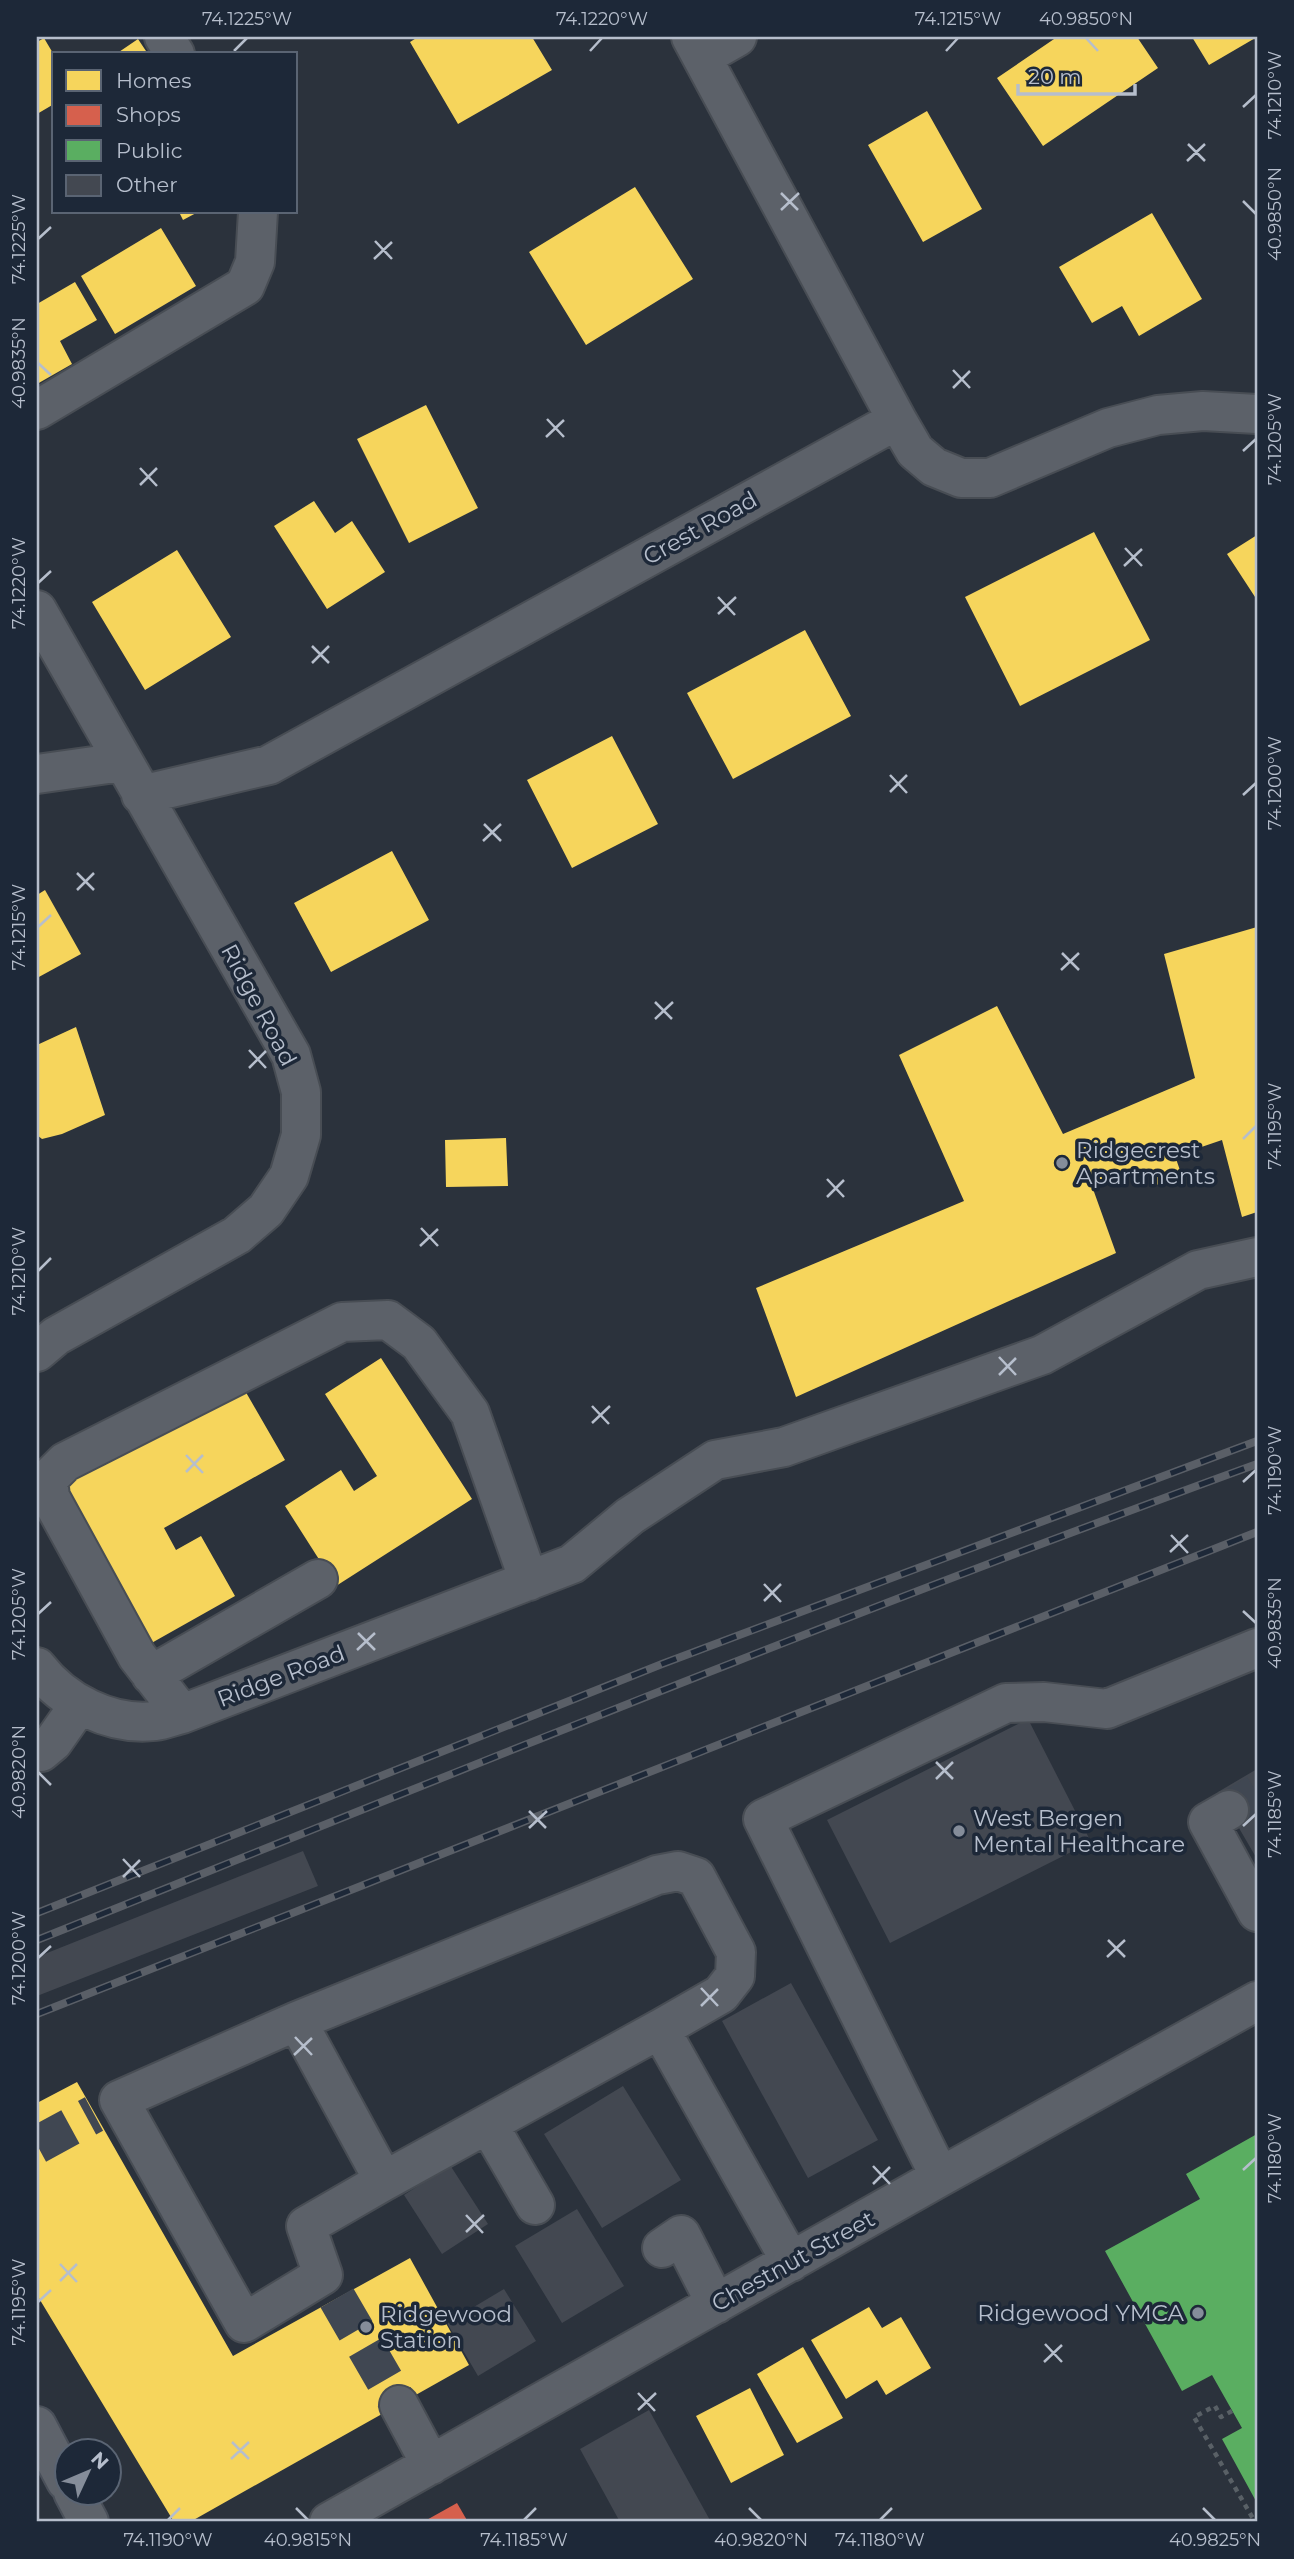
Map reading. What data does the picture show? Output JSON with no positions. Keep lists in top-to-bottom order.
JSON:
{
  "streets": {
    "street": ["Crest Road", "Ridge Road", "Chestnut Street"]
  },
  "crossings": [
    ["Crest Road", "Ridge Road"]
  ],
  "places": [
    "Ridgecrest Apartments",
    "West Bergen Mental Healthcare",
    "Ridgewood YMCA",
    "Ridgewood Station"
  ],
  "legend": [
    "Homes",
    "Shops",
    "Public",
    "Other"
  ],
  "scale_bar": "20 m",
  "north": "top right",
  "coordinates": [
    "74.1225°W",
    "74.1220°W",
    "74.1215°W",
    "40.9850°N",
    "74.1210°W",
    "40.9835°N",
    "74.1205°W",
    "74.1200°W",
    "74.1195°W",
    "74.1190°W",
    "40.9820°N",
    "74.1185°W",
    "74.1180°W",
    "40.9815°N",
    "40.9825°N"
  ]
}
